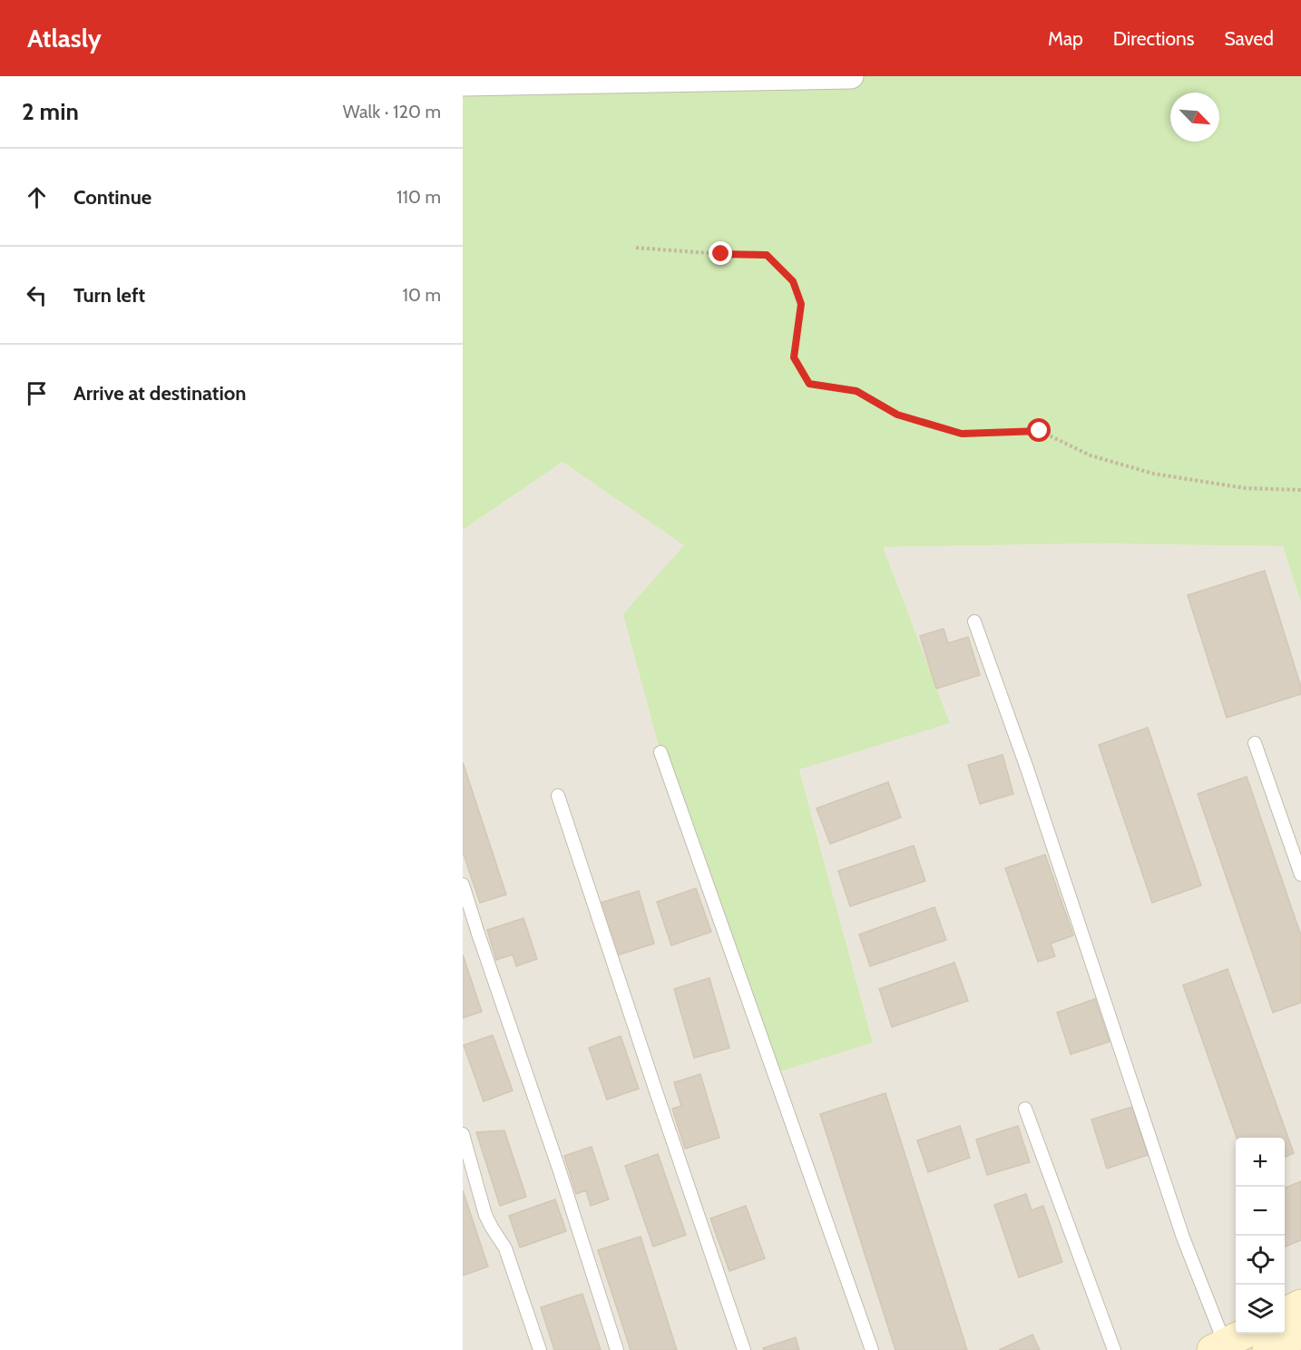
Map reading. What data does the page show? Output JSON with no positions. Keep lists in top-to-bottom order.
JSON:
{
  "north": "bottom right",
  "page": {
    "header": "Atlasly",
    "nav": ["Map", "Directions", "Saved"],
    "heading": ["2 min", "Walk · 120 m"],
    "list": [
      ["Continue", "110 m"],
      ["Turn left", "10 m"],
      "Arrive at destination"
    ],
    "map_buttons": ["+", "−"]
  }
}
